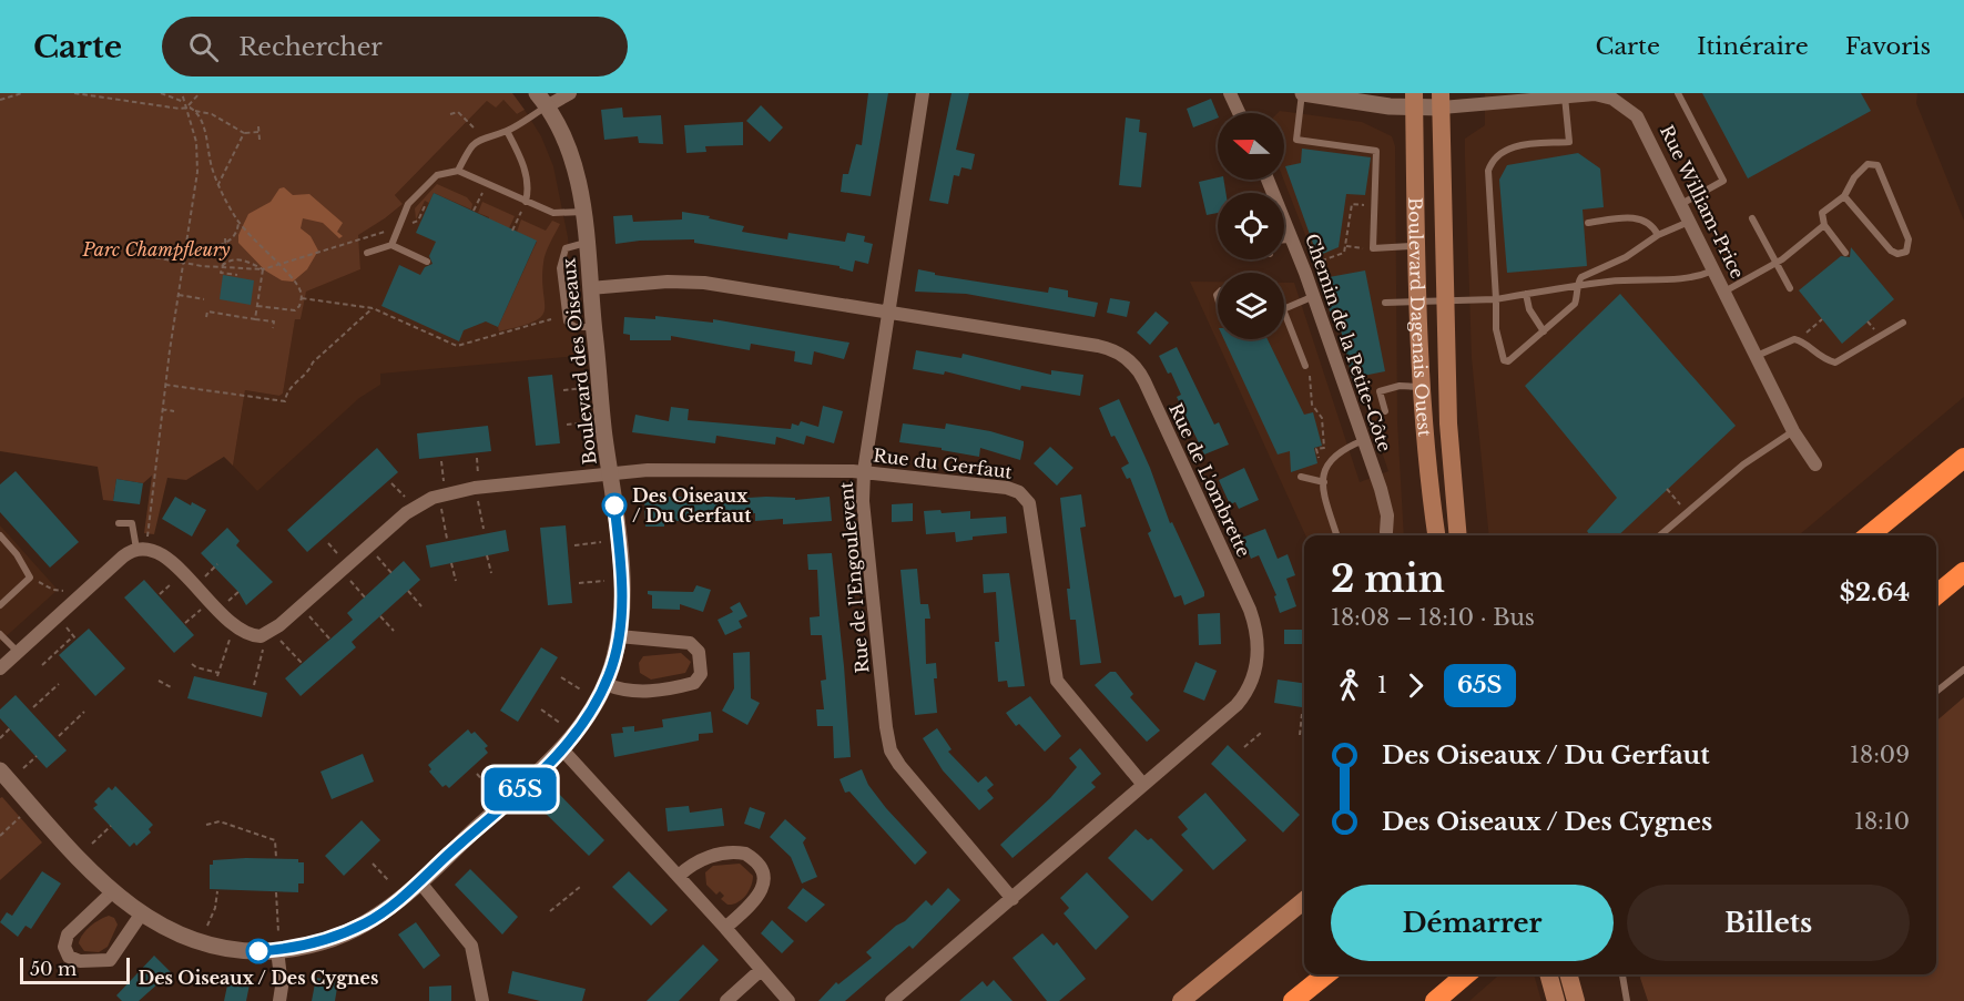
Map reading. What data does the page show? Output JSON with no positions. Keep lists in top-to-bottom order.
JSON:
{
  "streets": {
    "main road": ["Boulevard Dagenais Ouest"],
    "street": [
      "Rue William-Price",
      "Chemin de la Petite-Côte",
      "Boulevard des Oiseaux",
      "Rue du Gerfaut",
      "Rue de L'ombrette",
      "Rue de l'Engoulevent"
    ]
  },
  "crossings": [
    ["Rue William-Price", "Boulevard Dagenais Ouest"],
    ["Boulevard des Oiseaux", "Rue du Gerfaut"],
    ["Boulevard des Oiseaux", "Rue de L'ombrette"],
    ["Rue du Gerfaut", "Rue de L'ombrette"],
    ["Rue du Gerfaut", "Rue de l'Engoulevent"],
    ["Rue de L'ombrette", "Rue de l'Engoulevent"]
  ],
  "parks": ["Parc Champfleury"],
  "places": ["Des Oiseaux / Du Gerfaut", "Des Oiseaux / Des Cygnes"],
  "lines": ["bus line 65S"],
  "scale_bar": "50 m",
  "north": "left",
  "page": {
    "header": "Carte",
    "search": "Rechercher",
    "nav": ["Carte", "Itinéraire", "Favoris"],
    "on_map": "65S",
    "heading": ["2 min", "18:08 – 18:10 · Bus", "$2.64"],
    "legs": ["1", "65S"],
    "list": [
      {
        "name": "Des Oiseaux / Du Gerfaut",
        "value": "18:09"
      },
      {
        "name": "Des Oiseaux / Des Cygnes",
        "value": "18:10"
      }
    ],
    "buttons": ["Démarrer", "Billets"],
    "scale": "50 m"
  }
}
